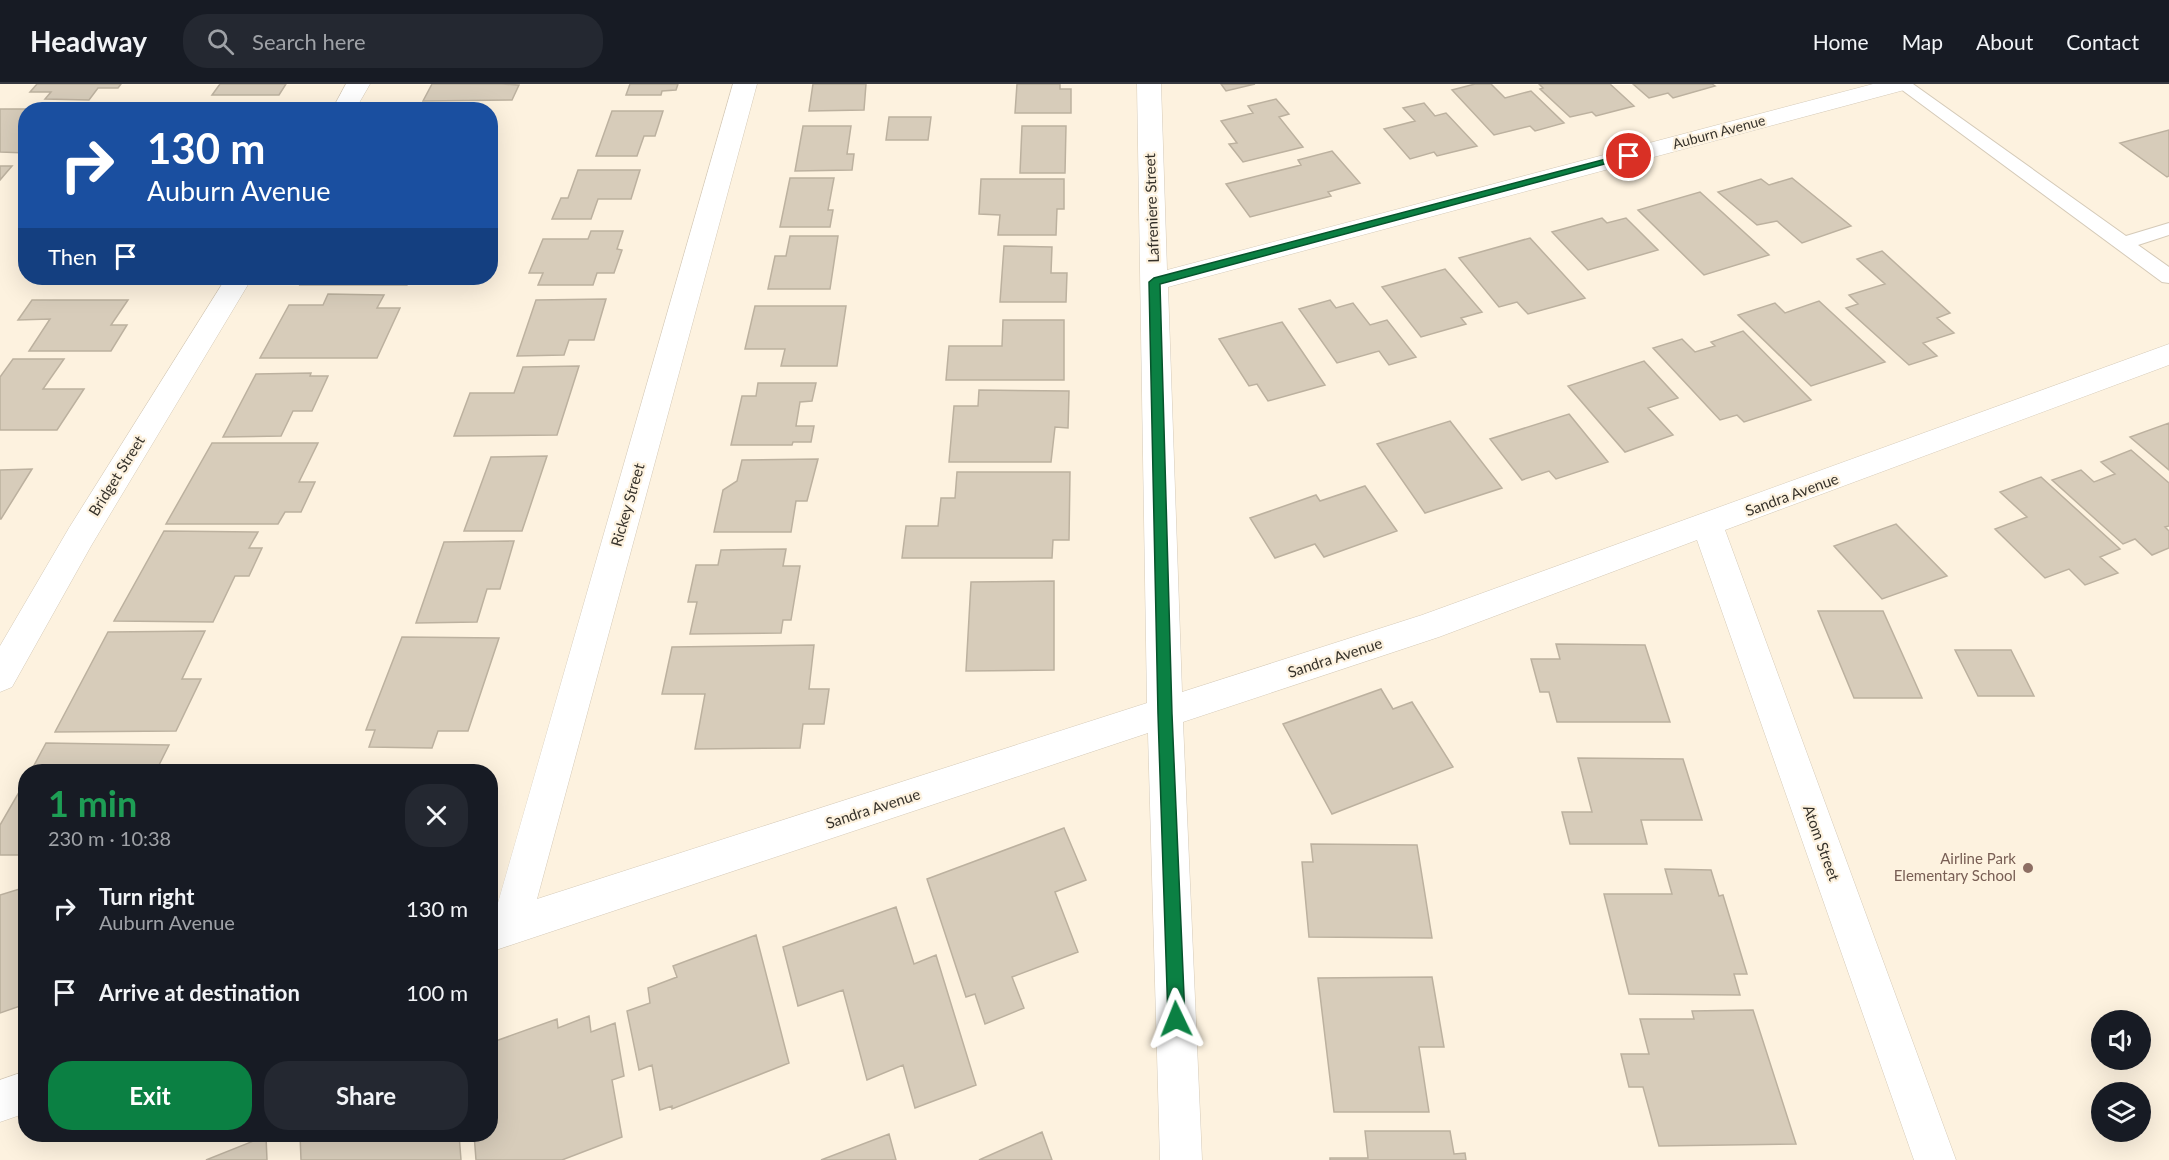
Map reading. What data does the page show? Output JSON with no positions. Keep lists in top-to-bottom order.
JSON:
{
  "streets": {
    "street": [
      "Auburn Avenue",
      "Lafreniere Street",
      "Bridget Street",
      "Sandra Avenue",
      "Rickey Street",
      "Atom Street"
    ]
  },
  "crossings": [
    ["Auburn Avenue", "Lafreniere Street"],
    ["Lafreniere Street", "Sandra Avenue"],
    ["Sandra Avenue", "Rickey Street"],
    ["Sandra Avenue", "Atom Street"]
  ],
  "places": ["Airline Park Elementary School"],
  "page": {
    "header": "Headway",
    "search": "Search here",
    "nav": [
      "Home",
      "Map",
      "About",
      "Contact"
    ],
    "turn": ["130 m", "Auburn Avenue"],
    "then": "Then",
    "heading": ["1 min", "230 m · 10:38"],
    "list": [
      {
        "name": "Turn right",
        "note": "Auburn Avenue",
        "value": "130 m"
      },
      {
        "name": "Arrive at destination",
        "value": "100 m"
      }
    ],
    "buttons": ["Exit", "Share"]
  }
}
